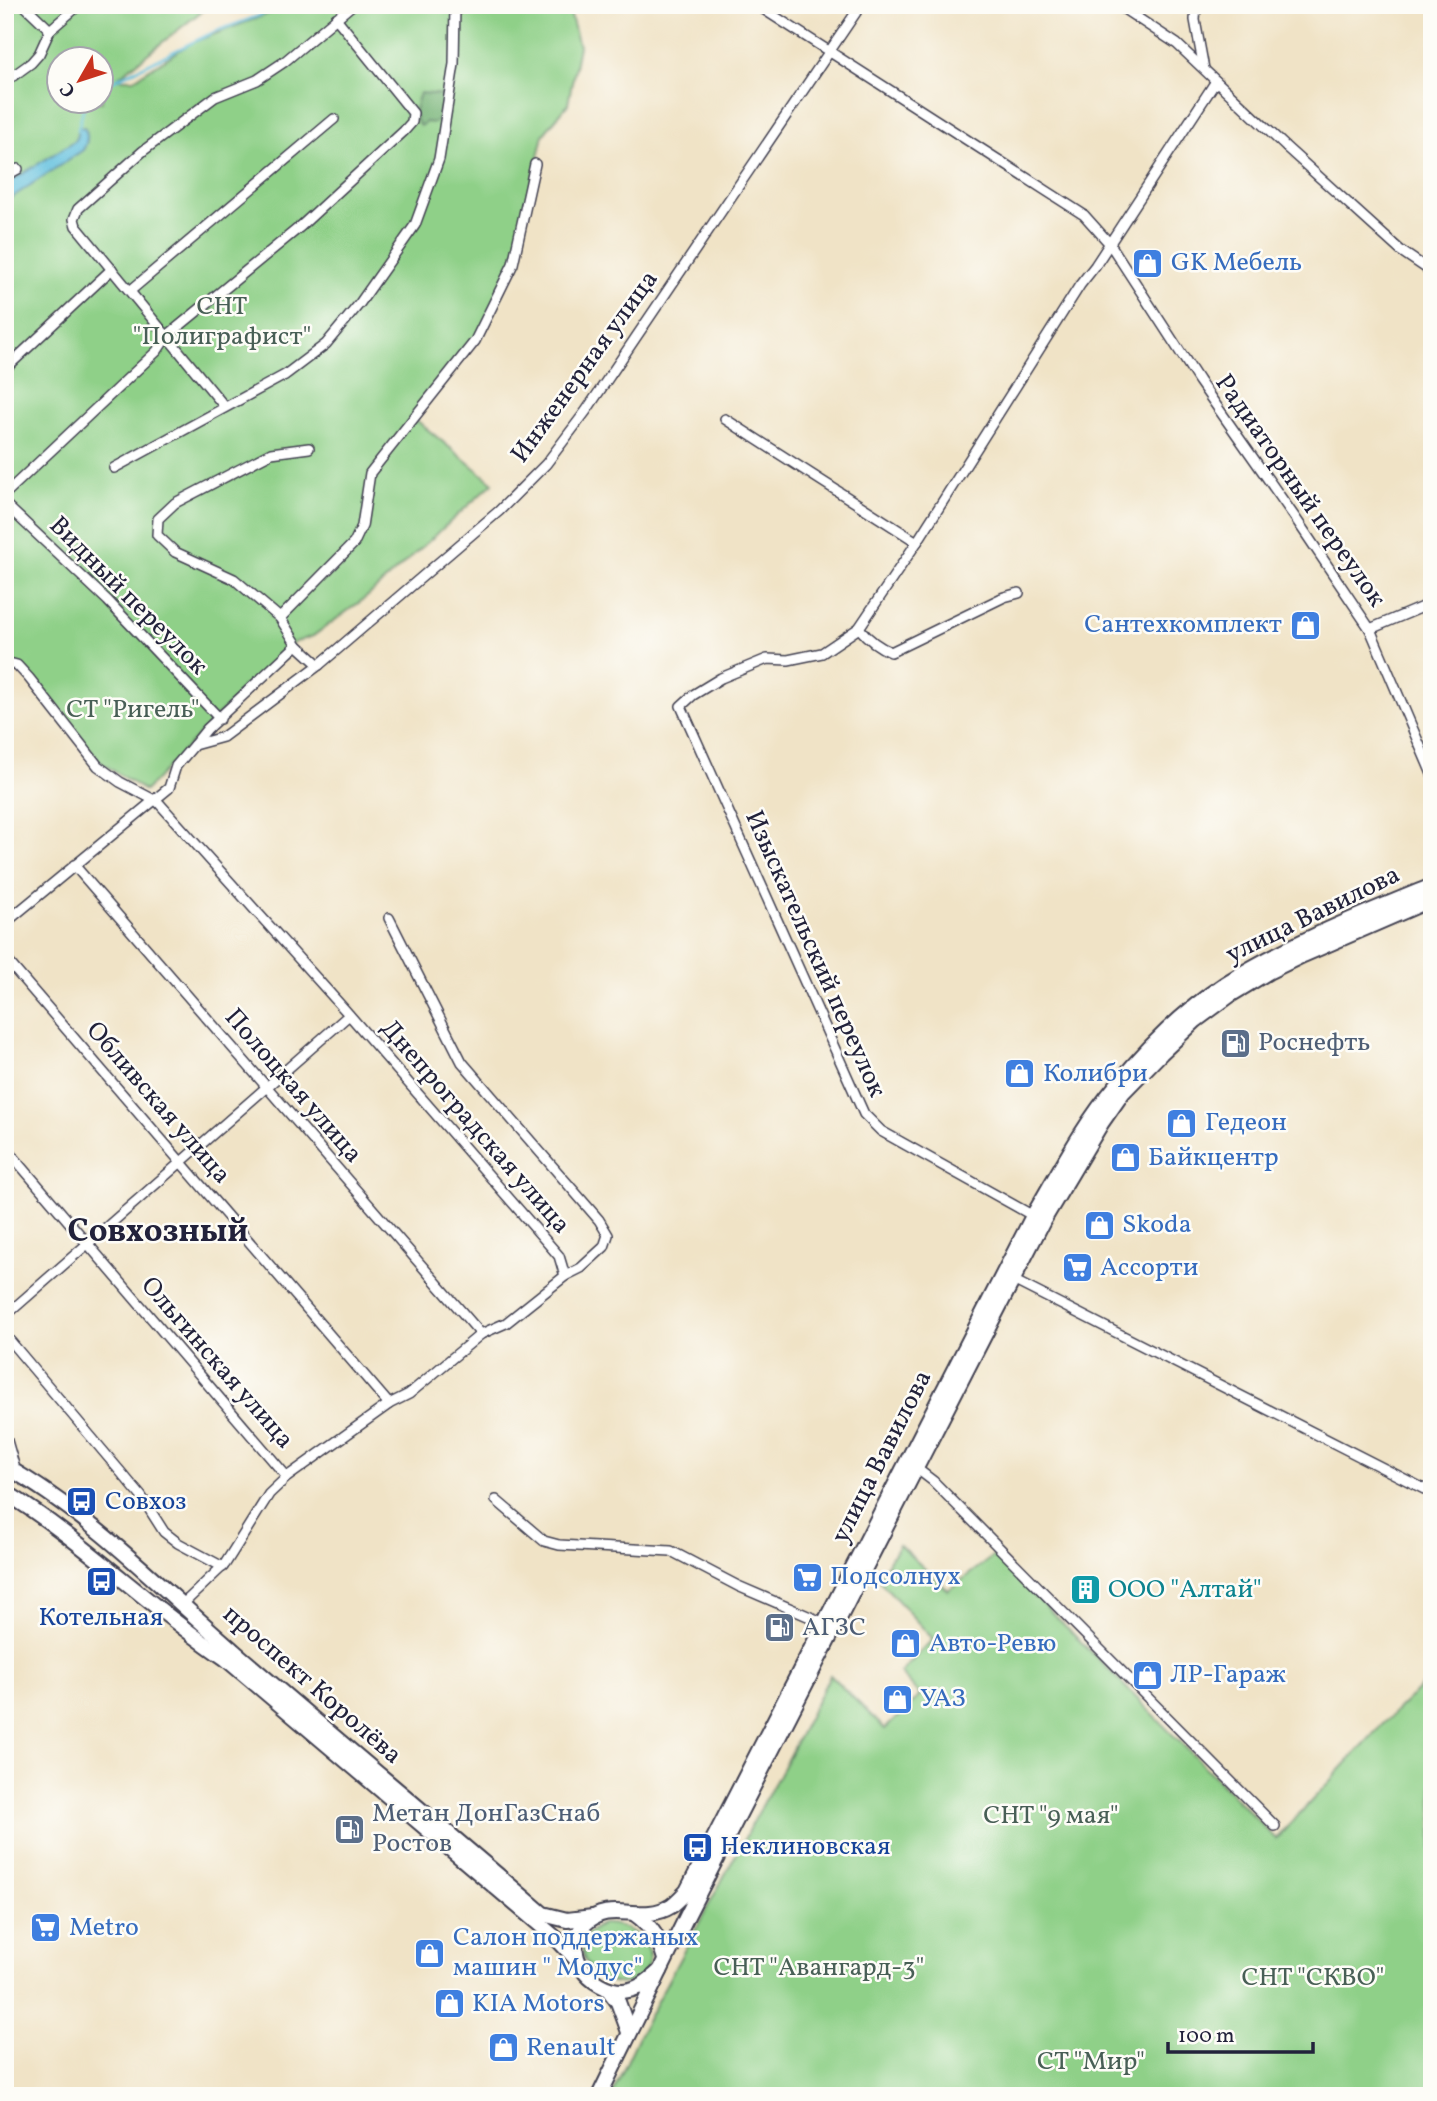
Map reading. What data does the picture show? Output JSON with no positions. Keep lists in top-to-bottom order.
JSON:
{
  "streets": {
    "main road": ["улица Вавилова", "проспект Королёва"],
    "street": [
      "Инженерная улица",
      "Радиаторный переулок",
      "Видный переулок",
      "Изыскательский переулок",
      "Полоцкая улица",
      "Обливская улица",
      "Днепроградская улица",
      "Ольгинская улица"
    ]
  },
  "crossings": [
    ["Инженерная улица", "Радиаторный переулок"],
    ["улица Вавилова", "Изыскательский переулок"],
    ["улица Вавилова", "проспект Королёва"]
  ],
  "districts": ["Совхозный"],
  "parks": [
    "СНТ \"Полиграфист\"",
    "СТ \"Ригель\"",
    "СНТ \"9 мая\"",
    "СНТ \"Авангард-3\"",
    "СНТ \"СКВО\"",
    "СТ \"Мир\""
  ],
  "places": {
    "shop": [
      "GK Мебель",
      "Сантехкомплект",
      "Колибри",
      "Гедеон",
      "Байкцентр",
      "Skoda",
      "Авто-Ревю",
      "ЛР-Гараж",
      "УАЗ",
      "Салон поддержаных машин \" Модус\"",
      "KIA Motors",
      "Renault"
    ],
    "fuel station": ["Роснефть", "АГЗС", "Метан ДонГазСнаб Ростов"],
    "supermarket": ["Ассорти", "Подсолнух", "Metro"],
    "bus stop": ["Совхоз", "Котельная", "Неклиновская"],
    "building": ["ООО \"Алтай\""]
  },
  "scale_bar": "100 m",
  "north": "bottom left"
}
